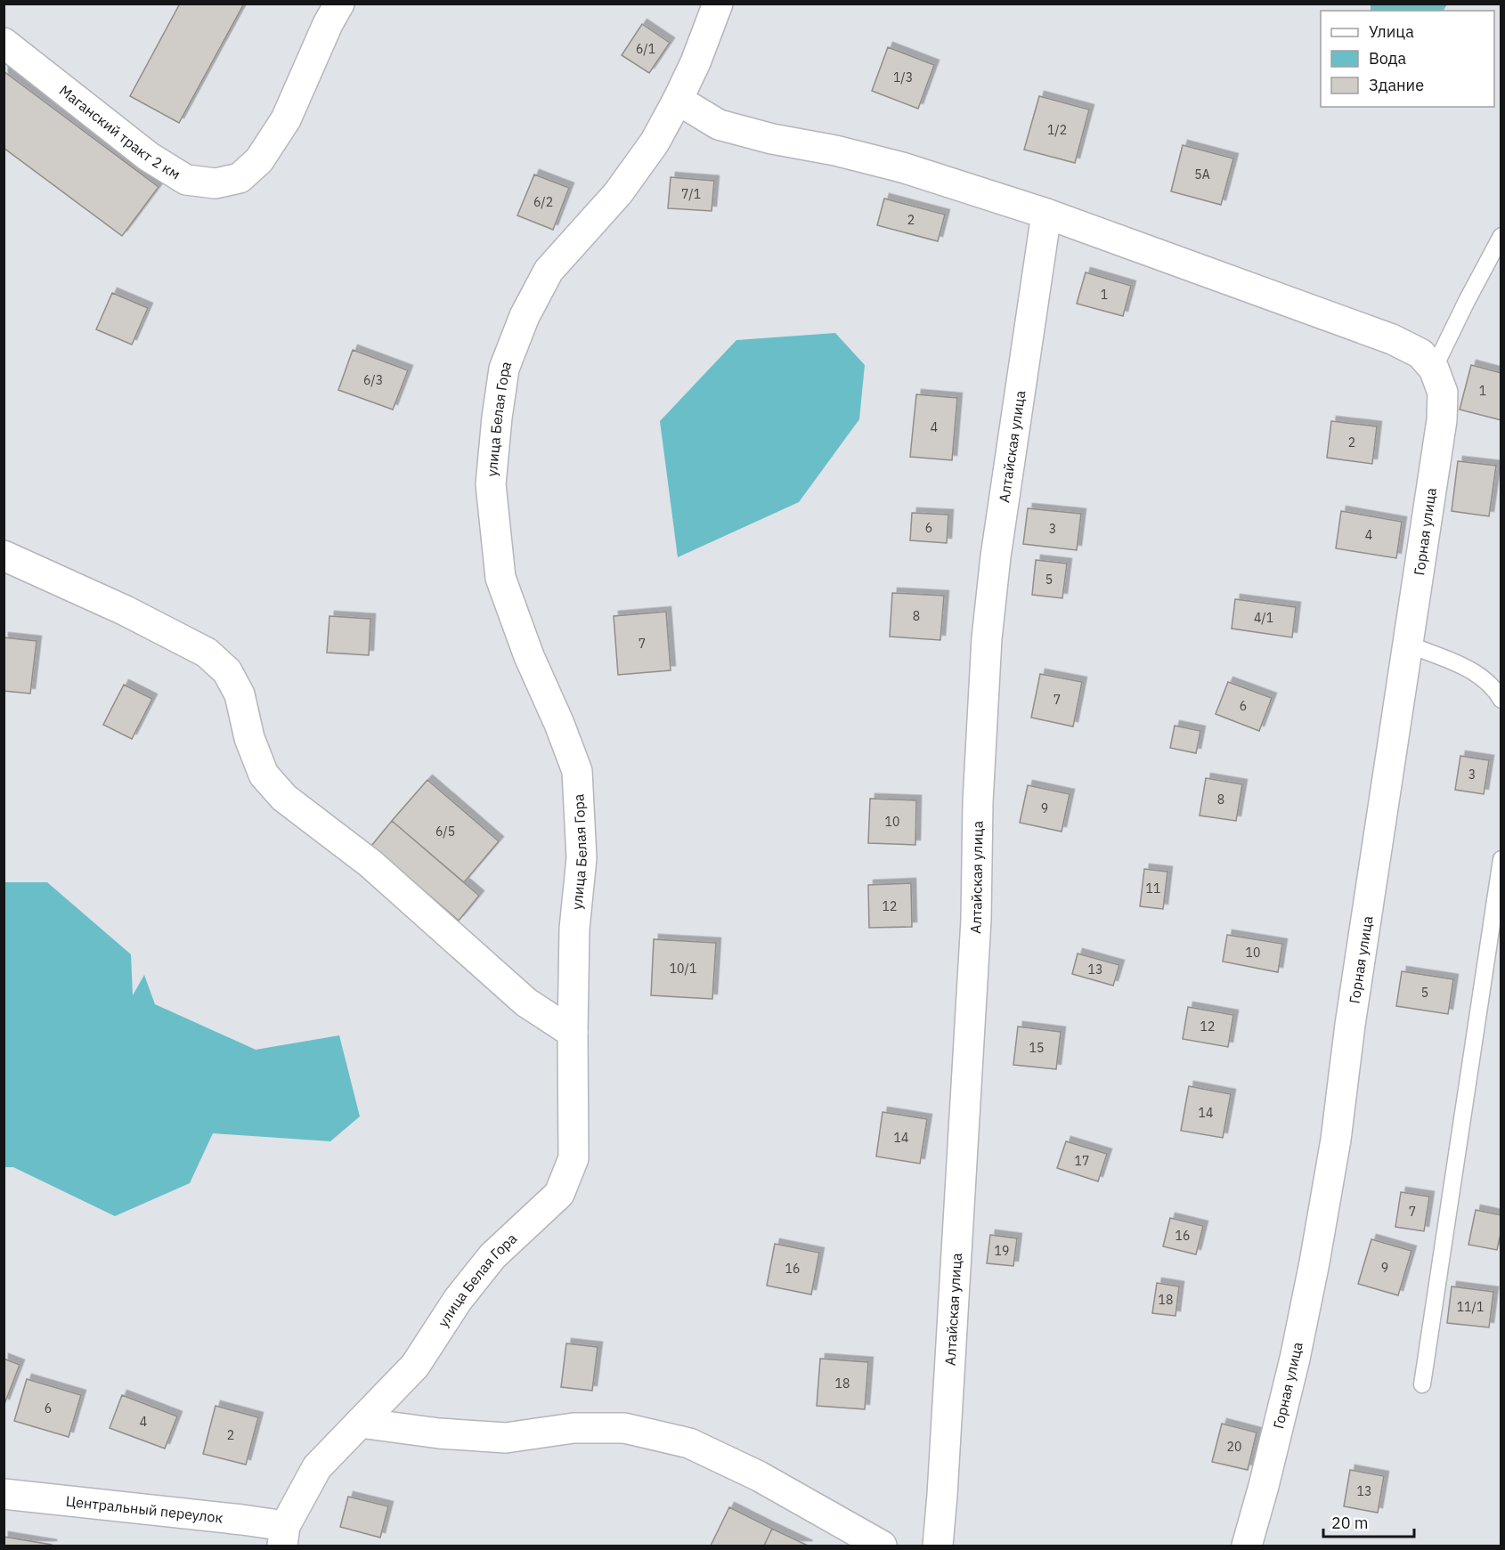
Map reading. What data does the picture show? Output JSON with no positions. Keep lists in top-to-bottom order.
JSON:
{
  "streets": {
    "street": [
      "Маганский тракт 2 км",
      "улица Белая Гора",
      "Алтайская улица",
      "Горная улица",
      "Центральный переулок"
    ]
  },
  "crossings": [
    ["улица Белая Гора", "Центральный переулок"]
  ],
  "house_numbers": [
    "6/1",
    "1/3",
    "1/2",
    "5А",
    "7/1",
    "6/2",
    "2",
    "1",
    "6/3",
    "1",
    "4",
    "2",
    "6",
    "3",
    "4",
    "5",
    "8",
    "4/1",
    "7",
    "7",
    "6",
    "3",
    "8",
    "9",
    "10",
    "6/5",
    "11",
    "12",
    "10",
    "10/1",
    "13",
    "5",
    "12",
    "15",
    "14",
    "14",
    "17",
    "7",
    "16",
    "19",
    "9",
    "16",
    "18",
    "11/1",
    "18",
    "6",
    "4",
    "2",
    "20",
    "13"
  ],
  "legend": ["Улица", "Вода", "Здание"],
  "scale_bar": "20 m"
}
